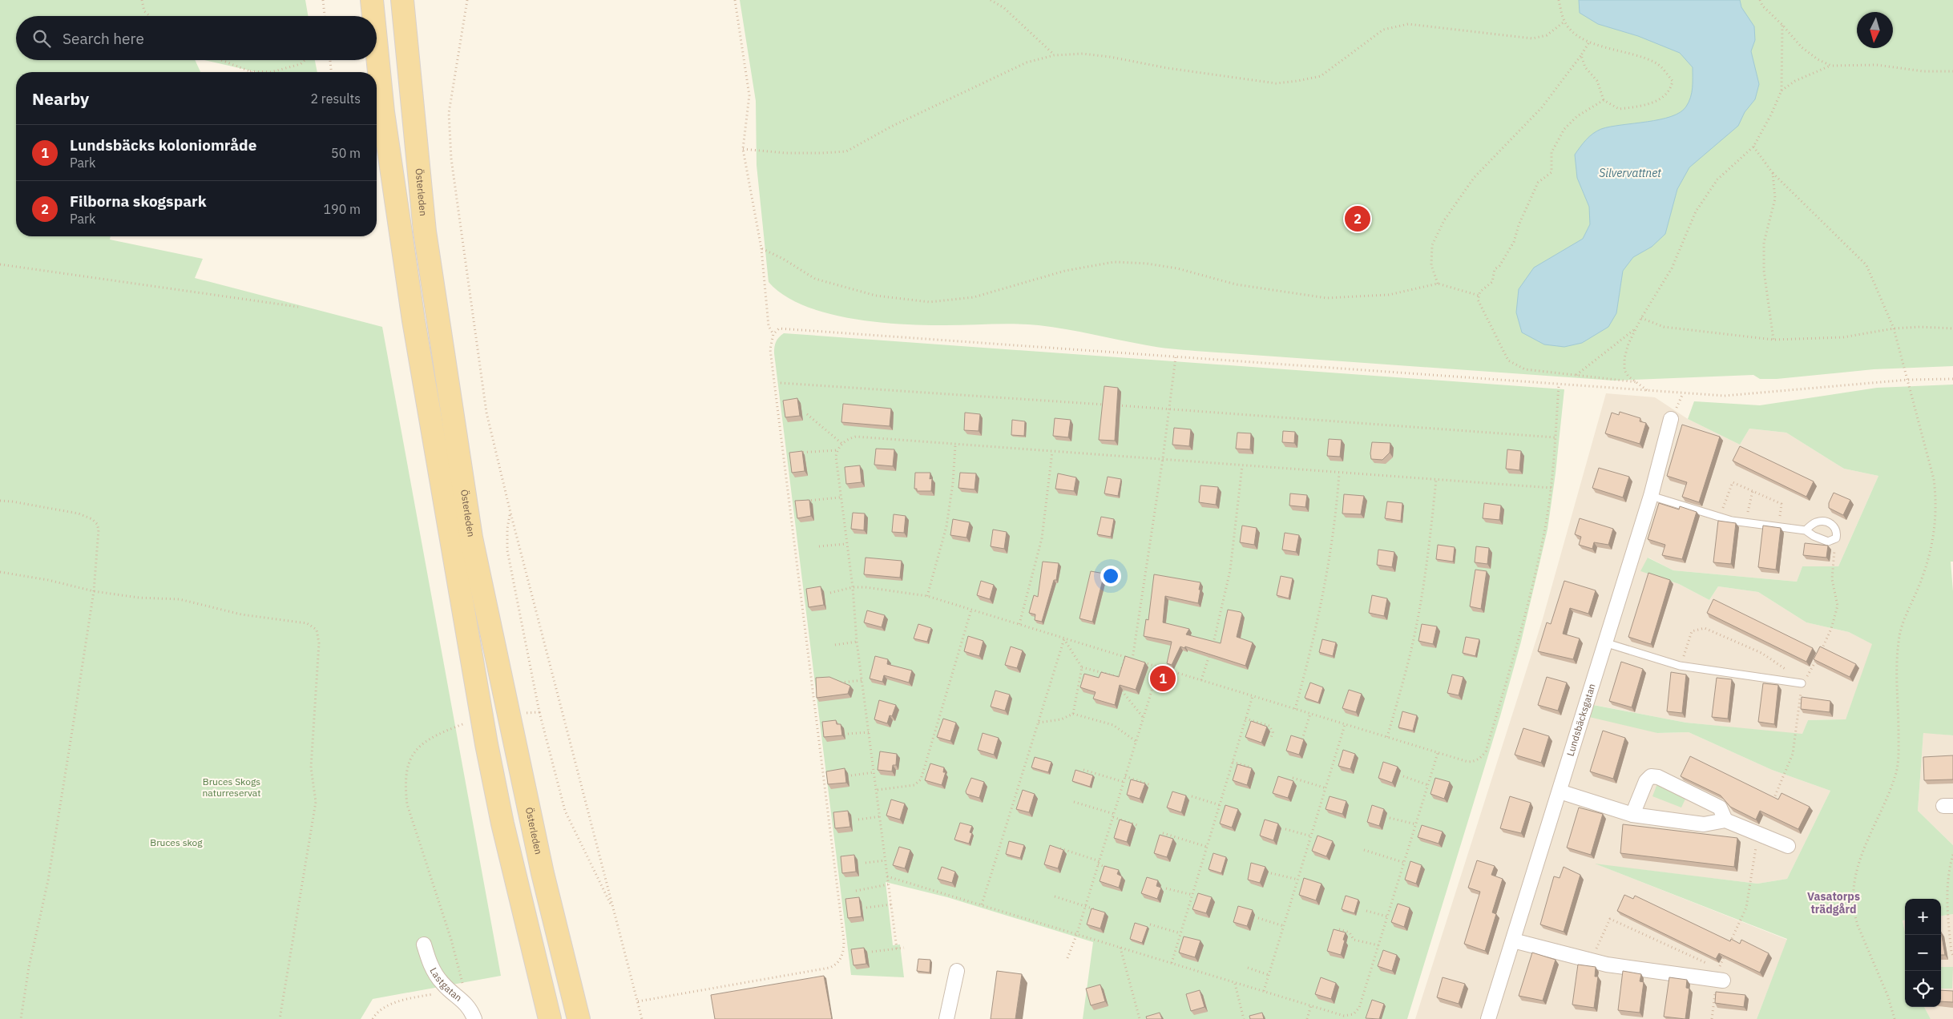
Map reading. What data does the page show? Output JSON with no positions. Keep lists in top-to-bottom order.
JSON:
{
  "streets": {
    "main road": ["Österleden"],
    "street": ["Lundsbäcksgatan", "Lastgatan"]
  },
  "districts": ["Vasatorps trädgård"],
  "water": ["Silvervattnet"],
  "parks": ["Bruces Skogs naturreservat", "Bruces skog"],
  "north": "bottom",
  "page": {
    "search": "Search here",
    "heading": ["Nearby", "2 results"],
    "list": [
      {
        "mark": "1",
        "name": "Lundsbäcks koloniområde",
        "note": "Park",
        "value": "50 m"
      },
      {
        "mark": "2",
        "name": "Filborna skogspark",
        "note": "Park",
        "value": "190 m"
      }
    ],
    "pins": ["2", "1"],
    "map_buttons": ["+", "−"]
  }
}
